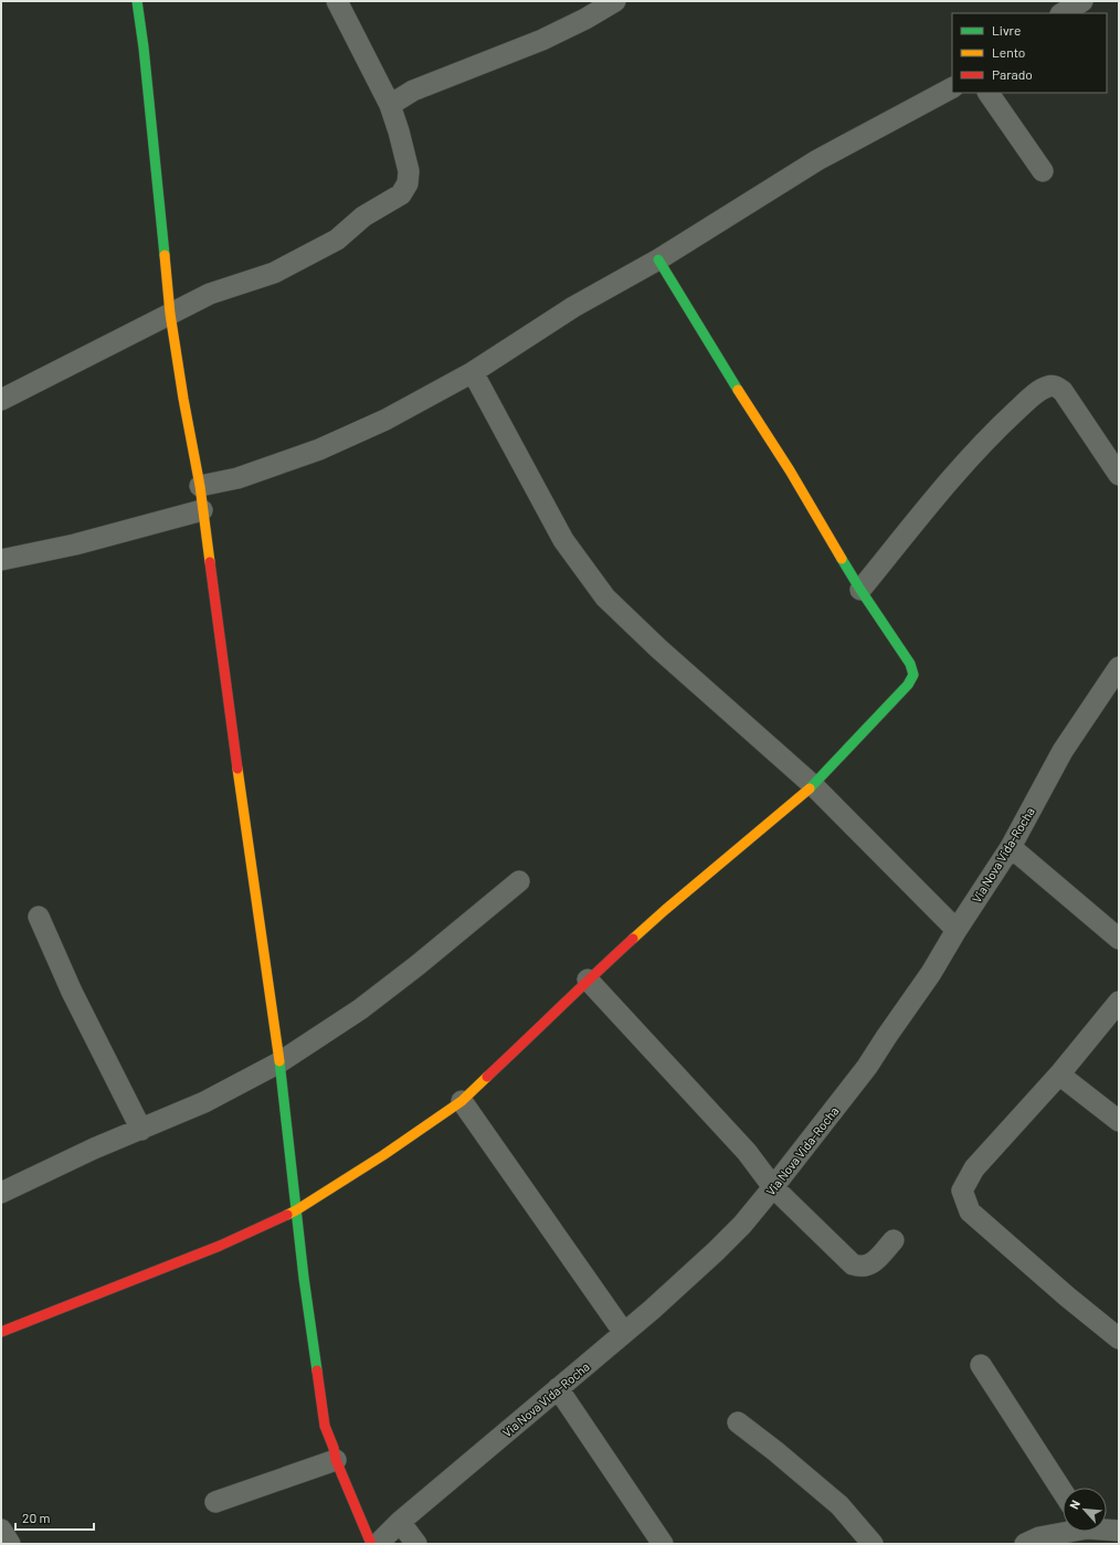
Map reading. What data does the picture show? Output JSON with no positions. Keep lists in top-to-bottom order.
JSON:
{
  "streets": {
    "street": ["Via Nova Vida-Rocha"]
  },
  "legend": ["Livre", "Lento", "Parado"],
  "scale_bar": "20 m",
  "north": "top left"
}
